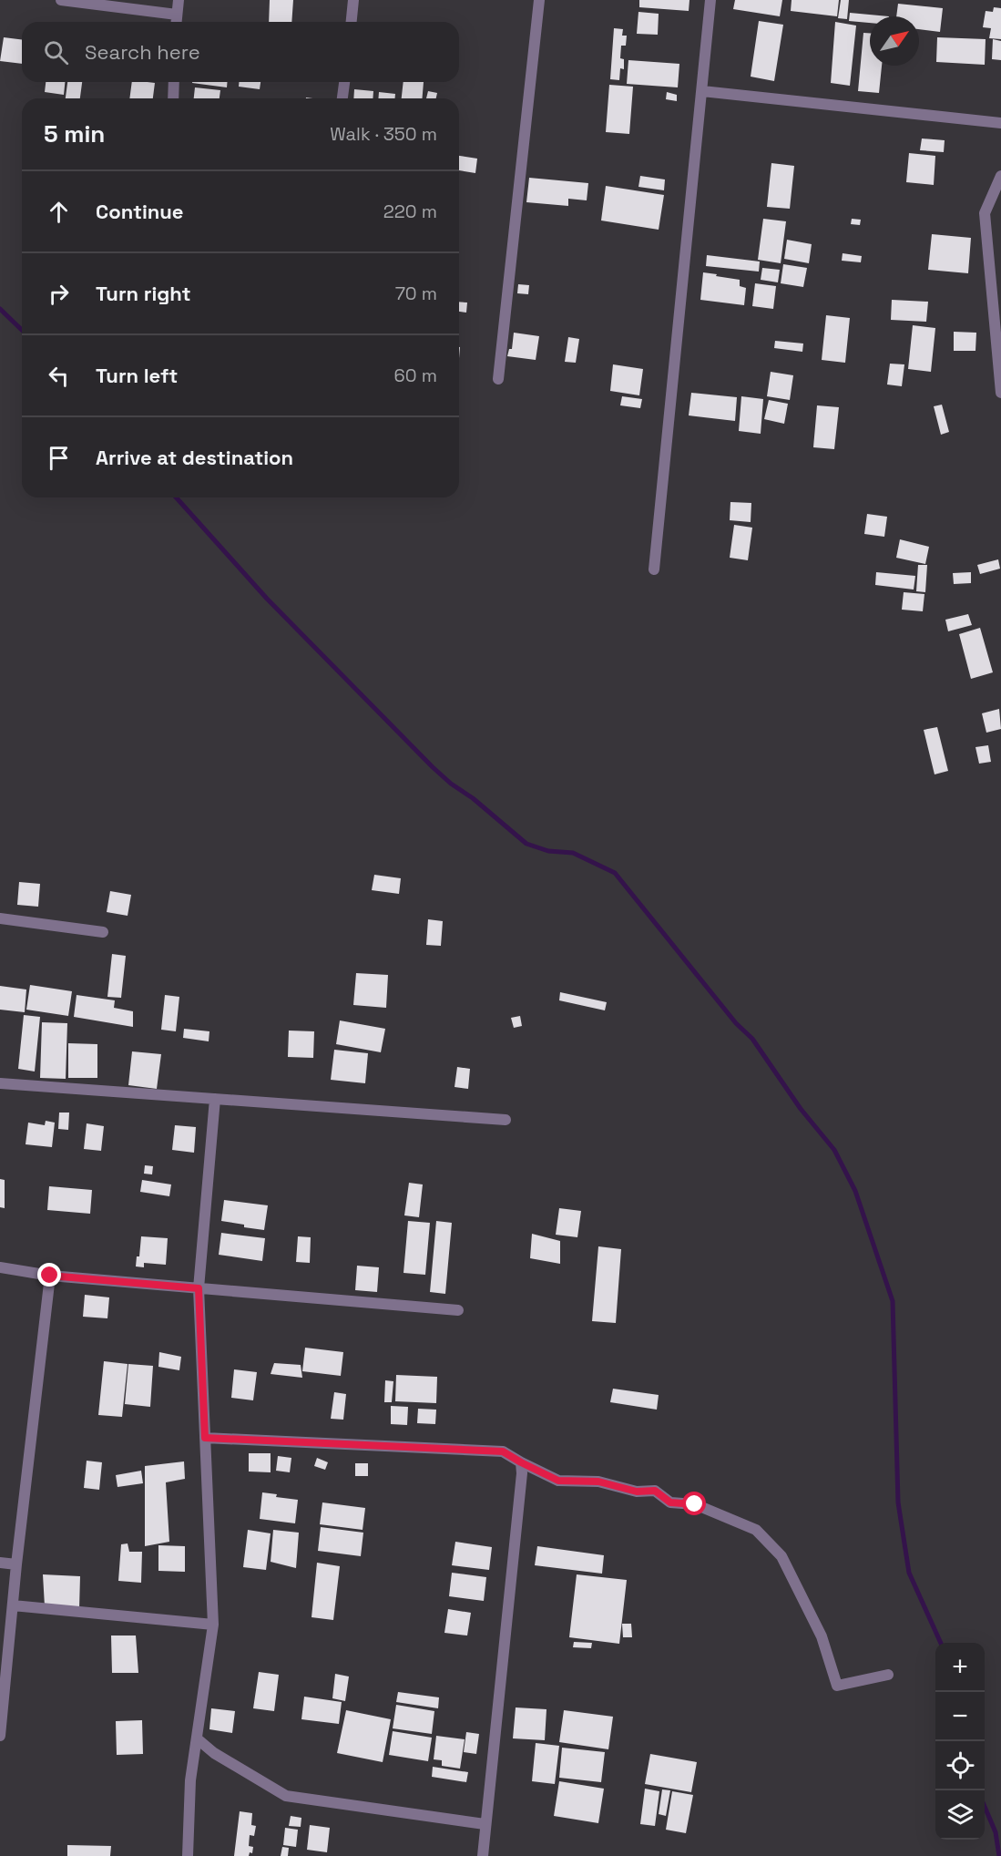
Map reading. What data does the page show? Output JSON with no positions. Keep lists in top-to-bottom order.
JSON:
{
  "north": "top right",
  "page": {
    "search": "Search here",
    "heading": ["5 min", "Walk · 350 m"],
    "list": [
      ["Continue", "220 m"],
      ["Turn right", "70 m"],
      ["Turn left", "60 m"],
      "Arrive at destination"
    ],
    "map_buttons": ["+", "−"]
  }
}
